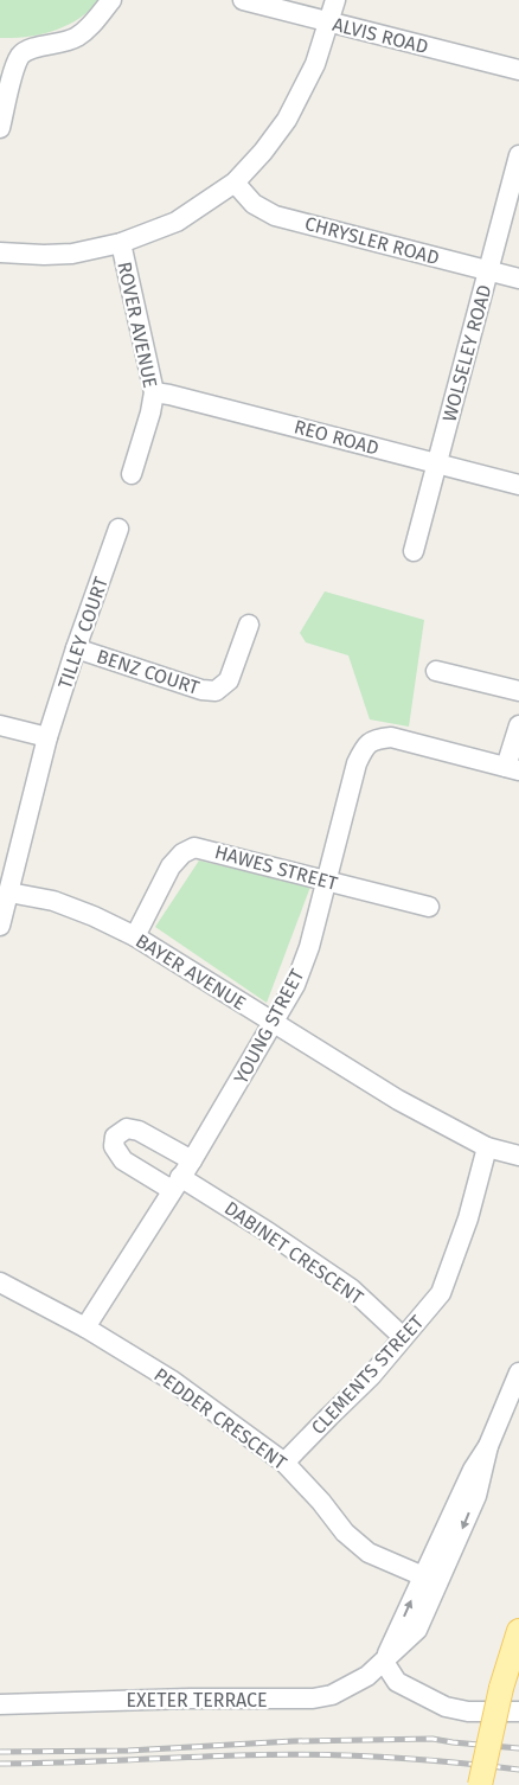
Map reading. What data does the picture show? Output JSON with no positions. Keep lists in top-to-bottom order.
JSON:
{
  "streets": {
    "street": [
      "ALVIS ROAD",
      "CHRYSLER ROAD",
      "ROVER AVENUE",
      "WOLSELEY ROAD",
      "REO ROAD",
      "TILLEY COURT",
      "BENZ COURT",
      "HAWES STREET",
      "BAYER AVENUE",
      "YOUNG STREET",
      "DABINET CRESCENT",
      "CLEMENTS STREET",
      "PEDDER CRESCENT",
      "EXETER TERRACE"
    ]
  },
  "crossings": [
    ["CHRYSLER ROAD", "WOLSELEY ROAD"],
    ["ROVER AVENUE", "REO ROAD"],
    ["WOLSELEY ROAD", "REO ROAD"],
    ["TILLEY COURT", "BENZ COURT"],
    ["TILLEY COURT", "BAYER AVENUE"],
    ["HAWES STREET", "BAYER AVENUE"],
    ["HAWES STREET", "YOUNG STREET"],
    ["BAYER AVENUE", "YOUNG STREET"],
    ["BAYER AVENUE", "CLEMENTS STREET"],
    ["YOUNG STREET", "DABINET CRESCENT"],
    ["YOUNG STREET", "PEDDER CRESCENT"],
    ["DABINET CRESCENT", "CLEMENTS STREET"],
    ["CLEMENTS STREET", "PEDDER CRESCENT"]
  ]
}
